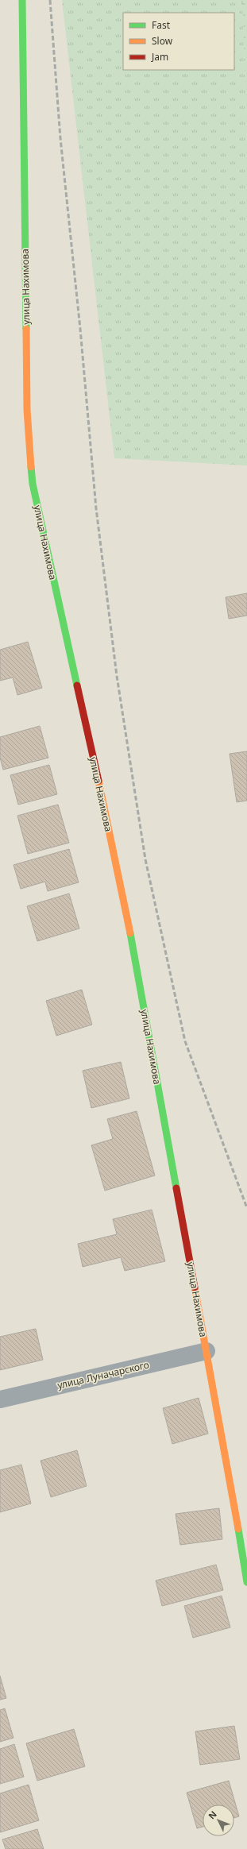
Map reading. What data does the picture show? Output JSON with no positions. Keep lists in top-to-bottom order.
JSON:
{
  "streets": {
    "street": ["улица Нахимова", "улица Луначарского"]
  },
  "crossings": [
    ["улица Нахимова", "улица Луначарского"]
  ],
  "legend": ["Fast", "Slow", "Jam"],
  "north": "top left"
}
